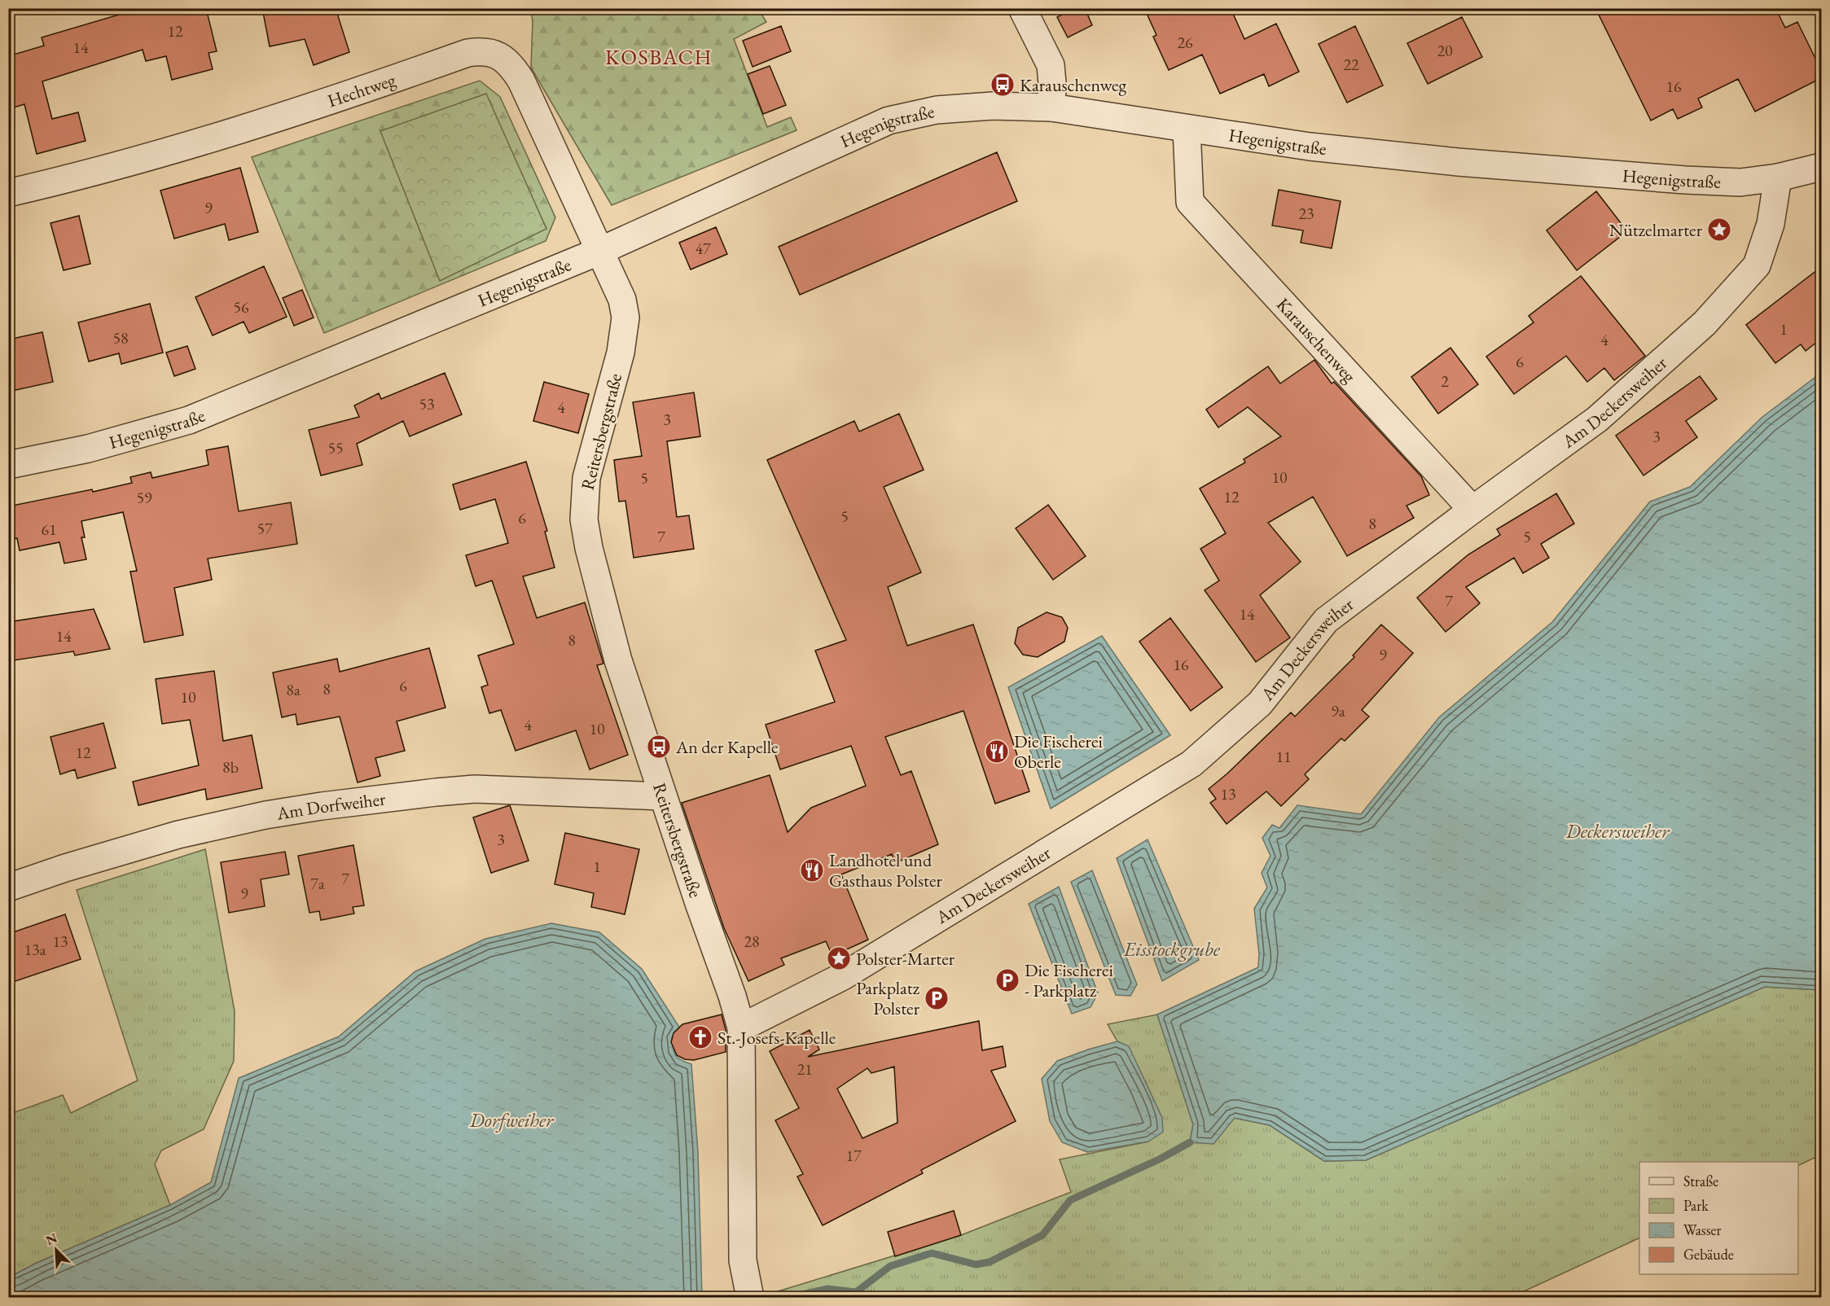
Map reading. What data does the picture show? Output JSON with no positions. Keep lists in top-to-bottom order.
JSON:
{
  "streets": {
    "street": [
      "Hechtweg",
      "Hegenigstraße",
      "Karauschenweg",
      "Am Deckersweiher",
      "Reitersbergstraße",
      "Am Dorfweiher"
    ]
  },
  "crossings": [
    ["Hechtweg", "Hegenigstraße"],
    ["Hechtweg", "Reitersbergstraße"],
    ["Hegenigstraße", "Karauschenweg"],
    ["Hegenigstraße", "Am Deckersweiher"],
    ["Hegenigstraße", "Reitersbergstraße"],
    ["Karauschenweg", "Am Deckersweiher"],
    ["Am Deckersweiher", "Reitersbergstraße"],
    ["Reitersbergstraße", "Am Dorfweiher"]
  ],
  "districts": ["KOSBACH"],
  "water": ["Deckersweiher", "Eisstockgrube", "Dorfweiher"],
  "places": {
    "bus stop": ["Karauschenweg", "An der Kapelle"],
    "place": ["Nützelmarter", "Polster-Marter"],
    "restaurant": ["Die Fischerei Oberle", "Landhotel und Gasthaus Polster"],
    "parking": ["Die Fischerei - Parkplatz", "Parkplatz Polster"],
    "church": ["St.-Josefs-Kapelle"]
  },
  "house_numbers": [
    "12",
    "26",
    "14",
    "20",
    "22",
    "16",
    "9",
    "23",
    "47",
    "56",
    "1",
    "58",
    "4",
    "6",
    "2",
    "53",
    "4",
    "3",
    "3",
    "55",
    "10",
    "5",
    "12",
    "59",
    "5",
    "6",
    "8",
    "57",
    "61",
    "7",
    "5",
    "7",
    "14",
    "14",
    "8",
    "9",
    "16",
    "6",
    "8",
    "8a",
    "10",
    "9a",
    "4",
    "10",
    "12",
    "11",
    "8b",
    "13",
    "3",
    "1",
    "7",
    "7a",
    "9",
    "13",
    "28",
    "13a",
    "21",
    "17"
  ],
  "legend": [
    "Straße",
    "Park",
    "Wasser",
    "Gebäude"
  ],
  "north": "top left"
}
